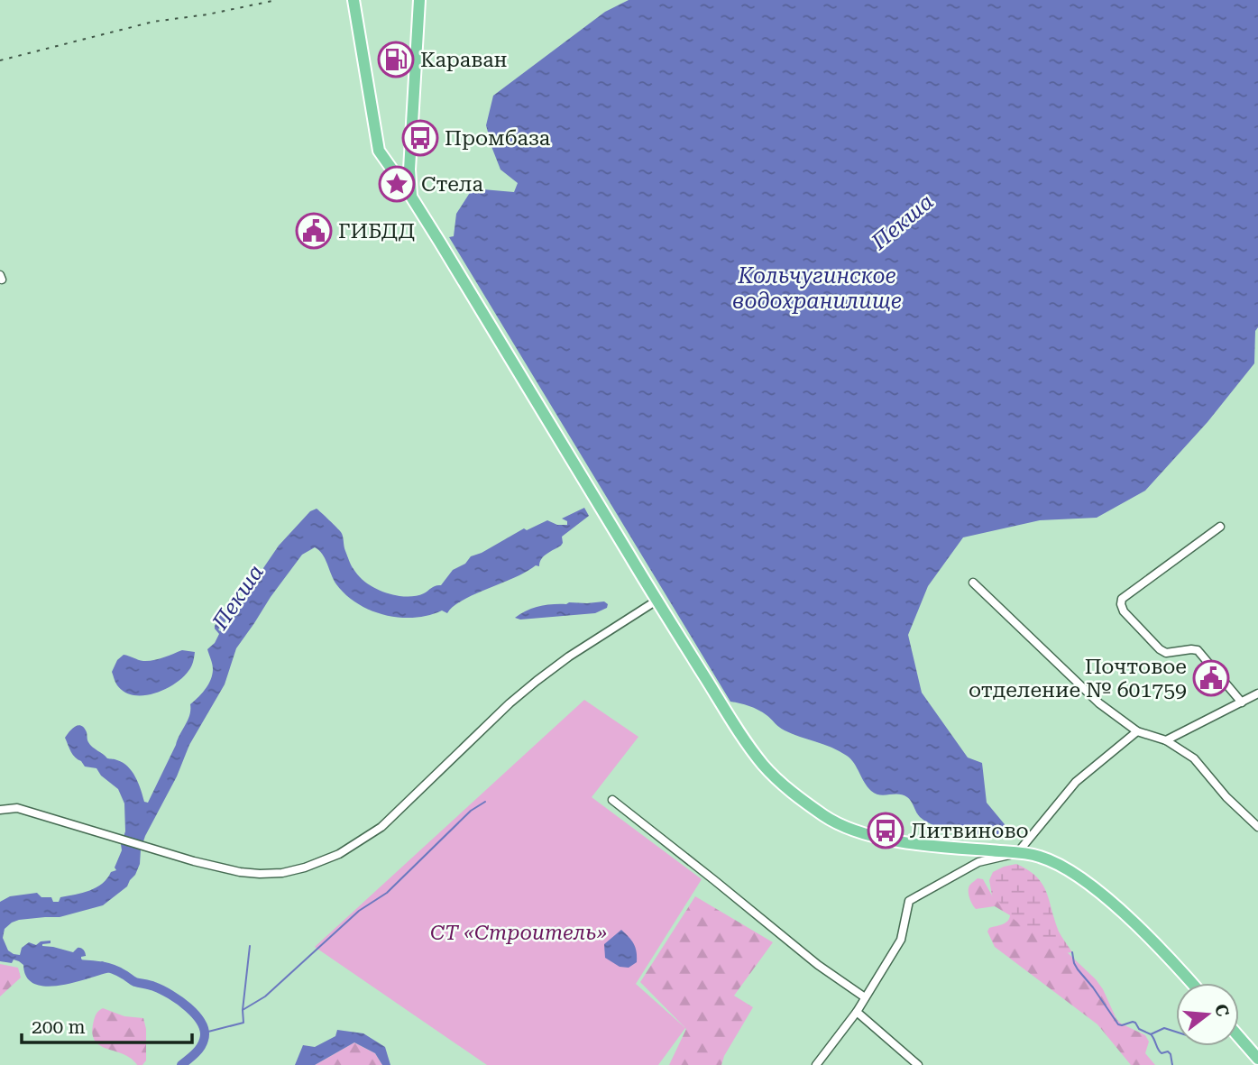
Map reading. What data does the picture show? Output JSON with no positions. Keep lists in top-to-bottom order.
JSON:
{
  "water": ["Пекша", "Кольчугинское водохранилище"],
  "parks": ["СТ «Строитель»"],
  "places": {
    "fuel station": ["Караван"],
    "bus stop": ["Промбаза", "Литвиново"],
    "place": ["Стела"],
    "public building": ["ГИБДД", "Почтовое отделение № 601759"]
  },
  "scale_bar": "200 m",
  "north": "right"
}
